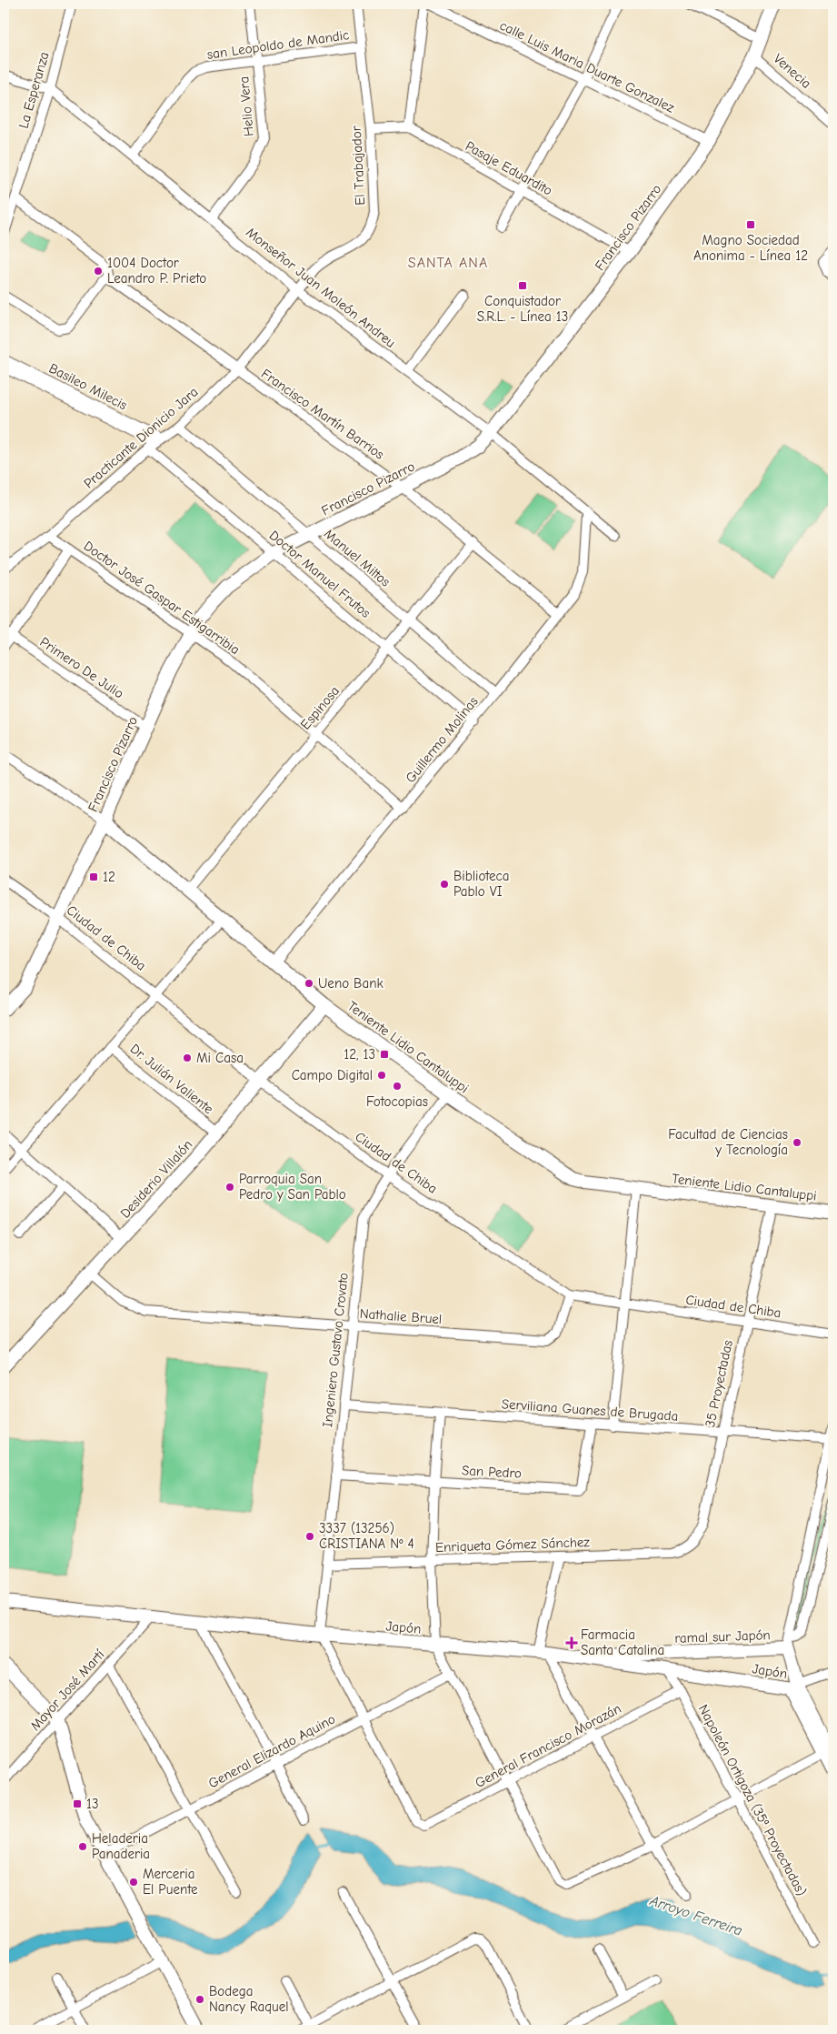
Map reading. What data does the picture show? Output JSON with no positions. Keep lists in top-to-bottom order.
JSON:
{
  "streets": {
    "street": [
      "san Leopoldo de Mandic",
      "calle Luis Maria Duarte Gonzalez",
      "Venecia",
      "La Esperanza",
      "Helio Vera",
      "El Trabajador",
      "Pasaje Eduardito",
      "Francisco Pizarro",
      "Monseñor Juan Moleón Andreu",
      "Basileo Milecis",
      "Francisco Martín Barrios",
      "Practicante Dionicio Jara",
      "Manuel Miltos",
      "Doctor Manuel Frutos",
      "Doctor José Gaspar Estigarribia",
      "Primero De Julio",
      "Espinosa",
      "Guillermo Molinas",
      "Ciudad de Chiba",
      "Teniente Lidio Cantaluppi",
      "Dr. Julián Valiente",
      "Desiderio Villalón",
      "Nathalie Bruel",
      "Ingeniero Gustavo Crovato",
      "35 Proyectadas",
      "Serviliana Guanes de Brugada",
      "San Pedro",
      "Enriqueta Gómez Sánchez",
      "Japón",
      "ramal sur Japón",
      "Mayor José Martí",
      "General Francisco Morazán",
      "General Elizardo Aquino",
      "Napoleón Ortigoza (35ª Proyectadas)"
    ]
  },
  "crossings": [
    ["san Leopoldo de Mandic", "Helio Vera"],
    ["san Leopoldo de Mandic", "El Trabajador"],
    ["san Leopoldo de Mandic", "Monseñor Juan Moleón Andreu"],
    ["calle Luis Maria Duarte Gonzalez", "Francisco Pizarro"],
    ["Venecia", "Francisco Pizarro"],
    ["La Esperanza", "Monseñor Juan Moleón Andreu"],
    ["Helio Vera", "Monseñor Juan Moleón Andreu"],
    ["El Trabajador", "Monseñor Juan Moleón Andreu"],
    ["El Trabajador", "Practicante Dionicio Jara"],
    ["Pasaje Eduardito", "Francisco Pizarro"],
    ["Francisco Pizarro", "Monseñor Juan Moleón Andreu"],
    ["Francisco Pizarro", "Francisco Martín Barrios"],
    ["Francisco Pizarro", "Manuel Miltos"],
    ["Francisco Pizarro", "Doctor Manuel Frutos"],
    ["Francisco Pizarro", "Doctor José Gaspar Estigarribia"],
    ["Francisco Pizarro", "Primero De Julio"],
    ["Francisco Pizarro", "Ciudad de Chiba"],
    ["Francisco Pizarro", "Teniente Lidio Cantaluppi"],
    ["Monseñor Juan Moleón Andreu", "Practicante Dionicio Jara"],
    ["Monseñor Juan Moleón Andreu", "Guillermo Molinas"],
    ["Basileo Milecis", "Practicante Dionicio Jara"],
    ["Basileo Milecis", "Doctor Manuel Frutos"],
    ["Francisco Martín Barrios", "Practicante Dionicio Jara"],
    ["Francisco Martín Barrios", "Espinosa"],
    ["Francisco Martín Barrios", "Guillermo Molinas"],
    ["Practicante Dionicio Jara", "Manuel Miltos"],
    ["Practicante Dionicio Jara", "Doctor Manuel Frutos"],
    ["Practicante Dionicio Jara", "Doctor José Gaspar Estigarribia"],
    ["Manuel Miltos", "Espinosa"],
    ["Manuel Miltos", "Guillermo Molinas"],
    ["Doctor Manuel Frutos", "Espinosa"],
    ["Doctor Manuel Frutos", "Guillermo Molinas"],
    ["Doctor José Gaspar Estigarribia", "Espinosa"],
    ["Doctor José Gaspar Estigarribia", "Guillermo Molinas"],
    ["Espinosa", "Teniente Lidio Cantaluppi"],
    ["Guillermo Molinas", "Teniente Lidio Cantaluppi"],
    ["Ciudad de Chiba", "Desiderio Villalón"],
    ["Ciudad de Chiba", "Nathalie Bruel"],
    ["Ciudad de Chiba", "Ingeniero Gustavo Crovato"],
    ["Ciudad de Chiba", "35 Proyectadas"],
    ["Teniente Lidio Cantaluppi", "Desiderio Villalón"],
    ["Teniente Lidio Cantaluppi", "Ingeniero Gustavo Crovato"],
    ["Teniente Lidio Cantaluppi", "35 Proyectadas"],
    ["Dr. Julián Valiente", "Desiderio Villalón"],
    ["Desiderio Villalón", "Nathalie Bruel"],
    ["Nathalie Bruel", "Ingeniero Gustavo Crovato"],
    ["Ingeniero Gustavo Crovato", "Serviliana Guanes de Brugada"],
    ["Ingeniero Gustavo Crovato", "San Pedro"],
    ["Ingeniero Gustavo Crovato", "Enriqueta Gómez Sánchez"],
    ["Ingeniero Gustavo Crovato", "Japón"],
    ["35 Proyectadas", "Serviliana Guanes de Brugada"],
    ["35 Proyectadas", "Enriqueta Gómez Sánchez"],
    ["Serviliana Guanes de Brugada", "San Pedro"],
    ["Japón", "ramal sur Japón"],
    ["Japón", "Mayor José Martí"],
    ["Japón", "Napoleón Ortigoza (35ª Proyectadas)"],
    ["General Francisco Morazán", "General Elizardo Aquino"],
    ["General Francisco Morazán", "Napoleón Ortigoza (35ª Proyectadas)"]
  ],
  "districts": ["SANTA ANA"],
  "water": ["Arroyo Ferreira"],
  "places": {
    "transit": [
      "Magno Sociedad Anonima - Línea 12",
      "Conquistador S.R.L. - Línea 13",
      "12",
      "12, 13",
      "13"
    ],
    "other": [
      "1004 Doctor Leandro P. Prieto",
      "Biblioteca Pablo VI",
      "Ueno Bank",
      "Mi Casa",
      "Campo Digital",
      "Fotocopias",
      "Facultad de Ciencias y Tecnología",
      "Parroquia San Pedro y San Pablo",
      "3337 (13256) CRISTIANA Nº 4",
      "Heladeria Panaderia",
      "Merceria El Puente",
      "Bodega Nancy Raquel"
    ],
    "health": ["Farmacia Santa Catalina"]
  }
}
